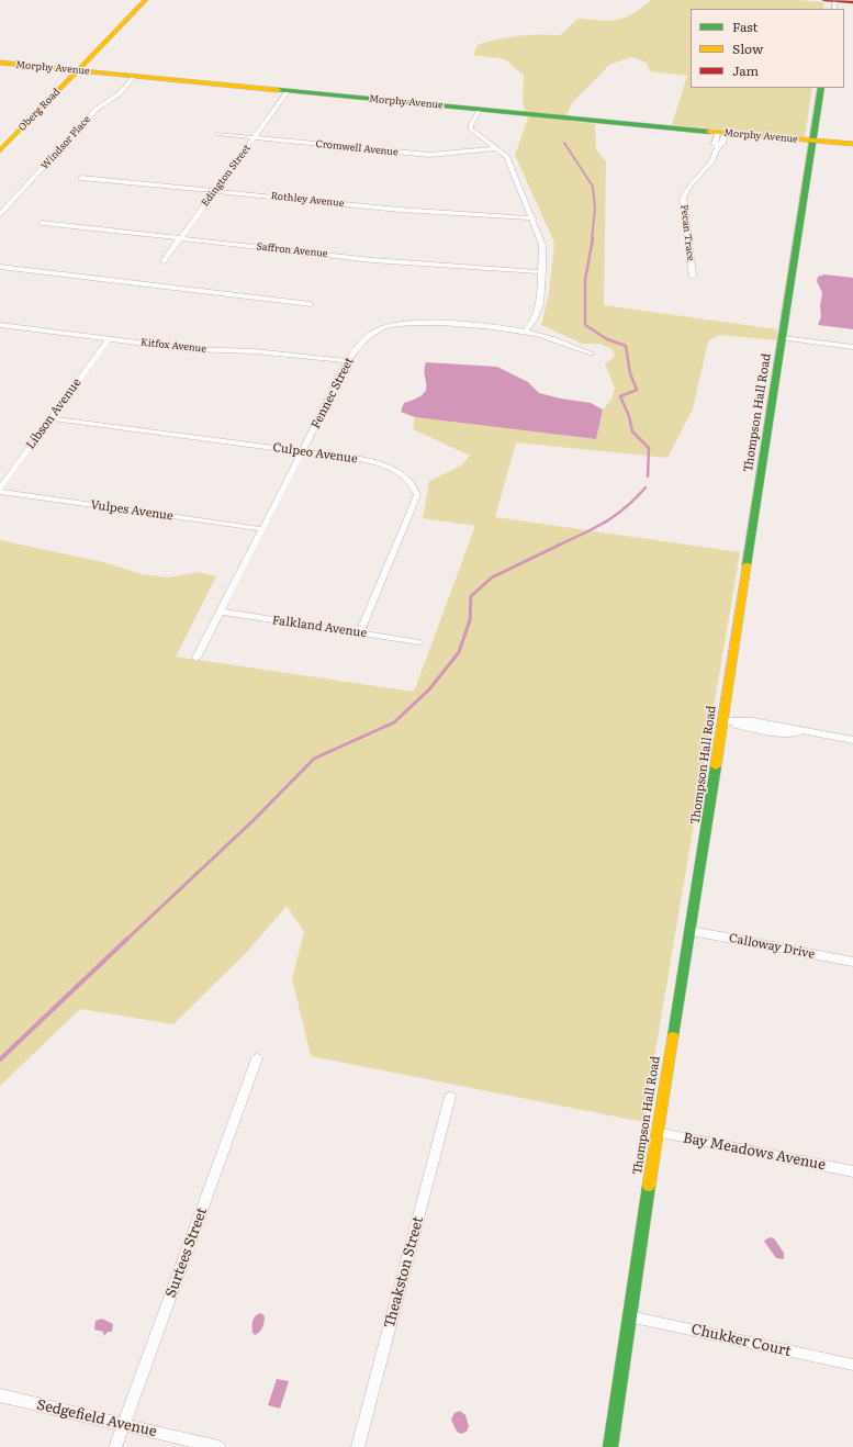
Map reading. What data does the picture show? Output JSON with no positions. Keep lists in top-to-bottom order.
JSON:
{
  "streets": {
    "street": [
      "Morphy Avenue",
      "Oberg Road",
      "Windsor Place",
      "Cromwell Avenue",
      "Edington Street",
      "Rothley Avenue",
      "Pecan Trace",
      "Saffron Avenue",
      "Kitfox Avenue",
      "Fennec Street",
      "Thompson Hall Road",
      "Libson Avenue",
      "Culpeo Avenue",
      "Vulpes Avenue",
      "Falkland Avenue",
      "Calloway Drive",
      "Bay Meadows Avenue",
      "Surtees Street",
      "Theakston Street",
      "Chukker Court",
      "Sedgefield Avenue"
    ]
  },
  "crossings": [
    ["Morphy Avenue", "Oberg Road"],
    ["Morphy Avenue", "Windsor Place"],
    ["Morphy Avenue", "Edington Street"],
    ["Morphy Avenue", "Pecan Trace"],
    ["Morphy Avenue", "Thompson Hall Road"],
    ["Cromwell Avenue", "Edington Street"],
    ["Edington Street", "Rothley Avenue"],
    ["Edington Street", "Saffron Avenue"],
    ["Kitfox Avenue", "Fennec Street"],
    ["Kitfox Avenue", "Libson Avenue"],
    ["Fennec Street", "Culpeo Avenue"],
    ["Fennec Street", "Vulpes Avenue"],
    ["Fennec Street", "Falkland Avenue"],
    ["Thompson Hall Road", "Calloway Drive"],
    ["Thompson Hall Road", "Bay Meadows Avenue"],
    ["Thompson Hall Road", "Chukker Court"],
    ["Libson Avenue", "Culpeo Avenue"],
    ["Libson Avenue", "Vulpes Avenue"],
    ["Culpeo Avenue", "Falkland Avenue"],
    ["Surtees Street", "Sedgefield Avenue"]
  ],
  "legend": ["Fast", "Slow", "Jam"]
}
